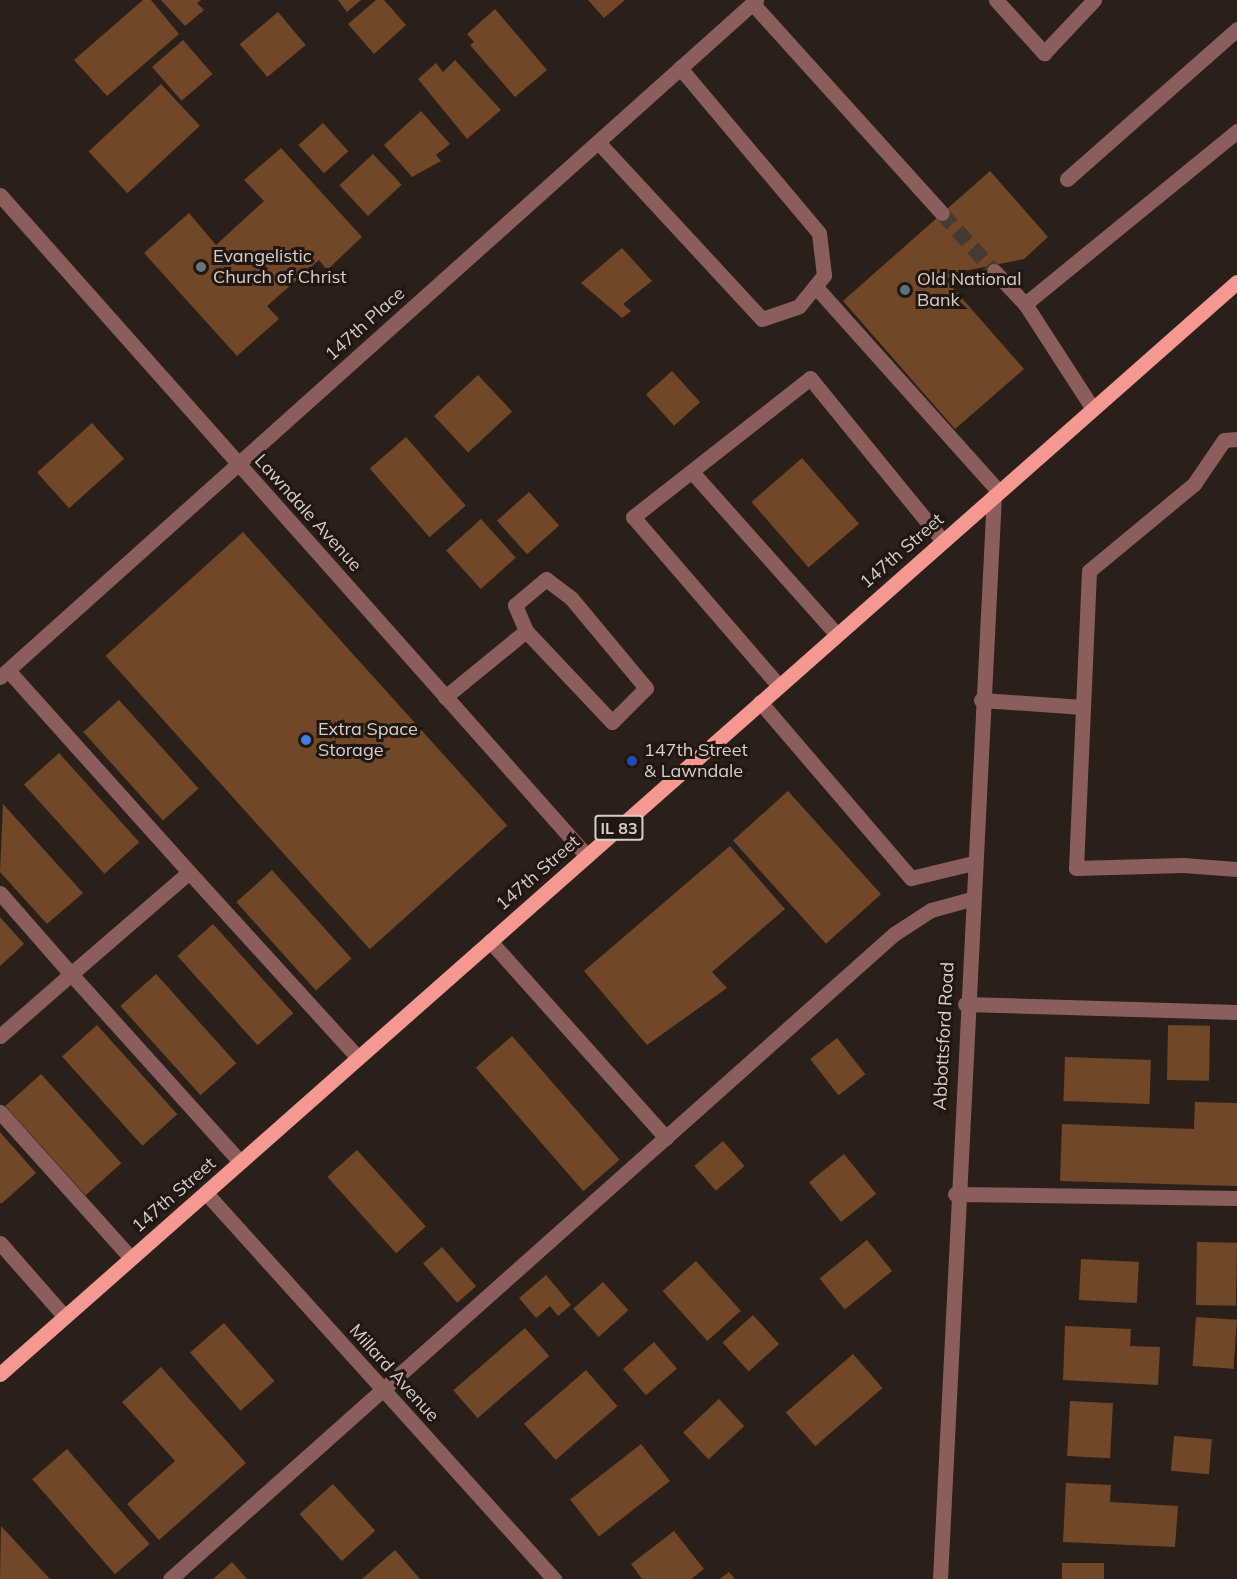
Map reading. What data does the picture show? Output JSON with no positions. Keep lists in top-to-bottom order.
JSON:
{
  "streets": {
    "main road": ["147th Street", "IL 83"],
    "street": [
      "147th Place",
      "Lawndale Avenue",
      "Abbottsford Road",
      "Millard Avenue"
    ]
  },
  "crossings": [
    ["147th Place", "Lawndale Avenue"],
    ["Lawndale Avenue", "147th Street"],
    ["147th Street", "Abbottsford Road"],
    ["147th Street", "Millard Avenue"]
  ],
  "places": [
    "Evangelistic Church of Christ",
    "Old National Bank",
    "Extra Space Storage",
    "147th Street & Lawndale"
  ]
}
